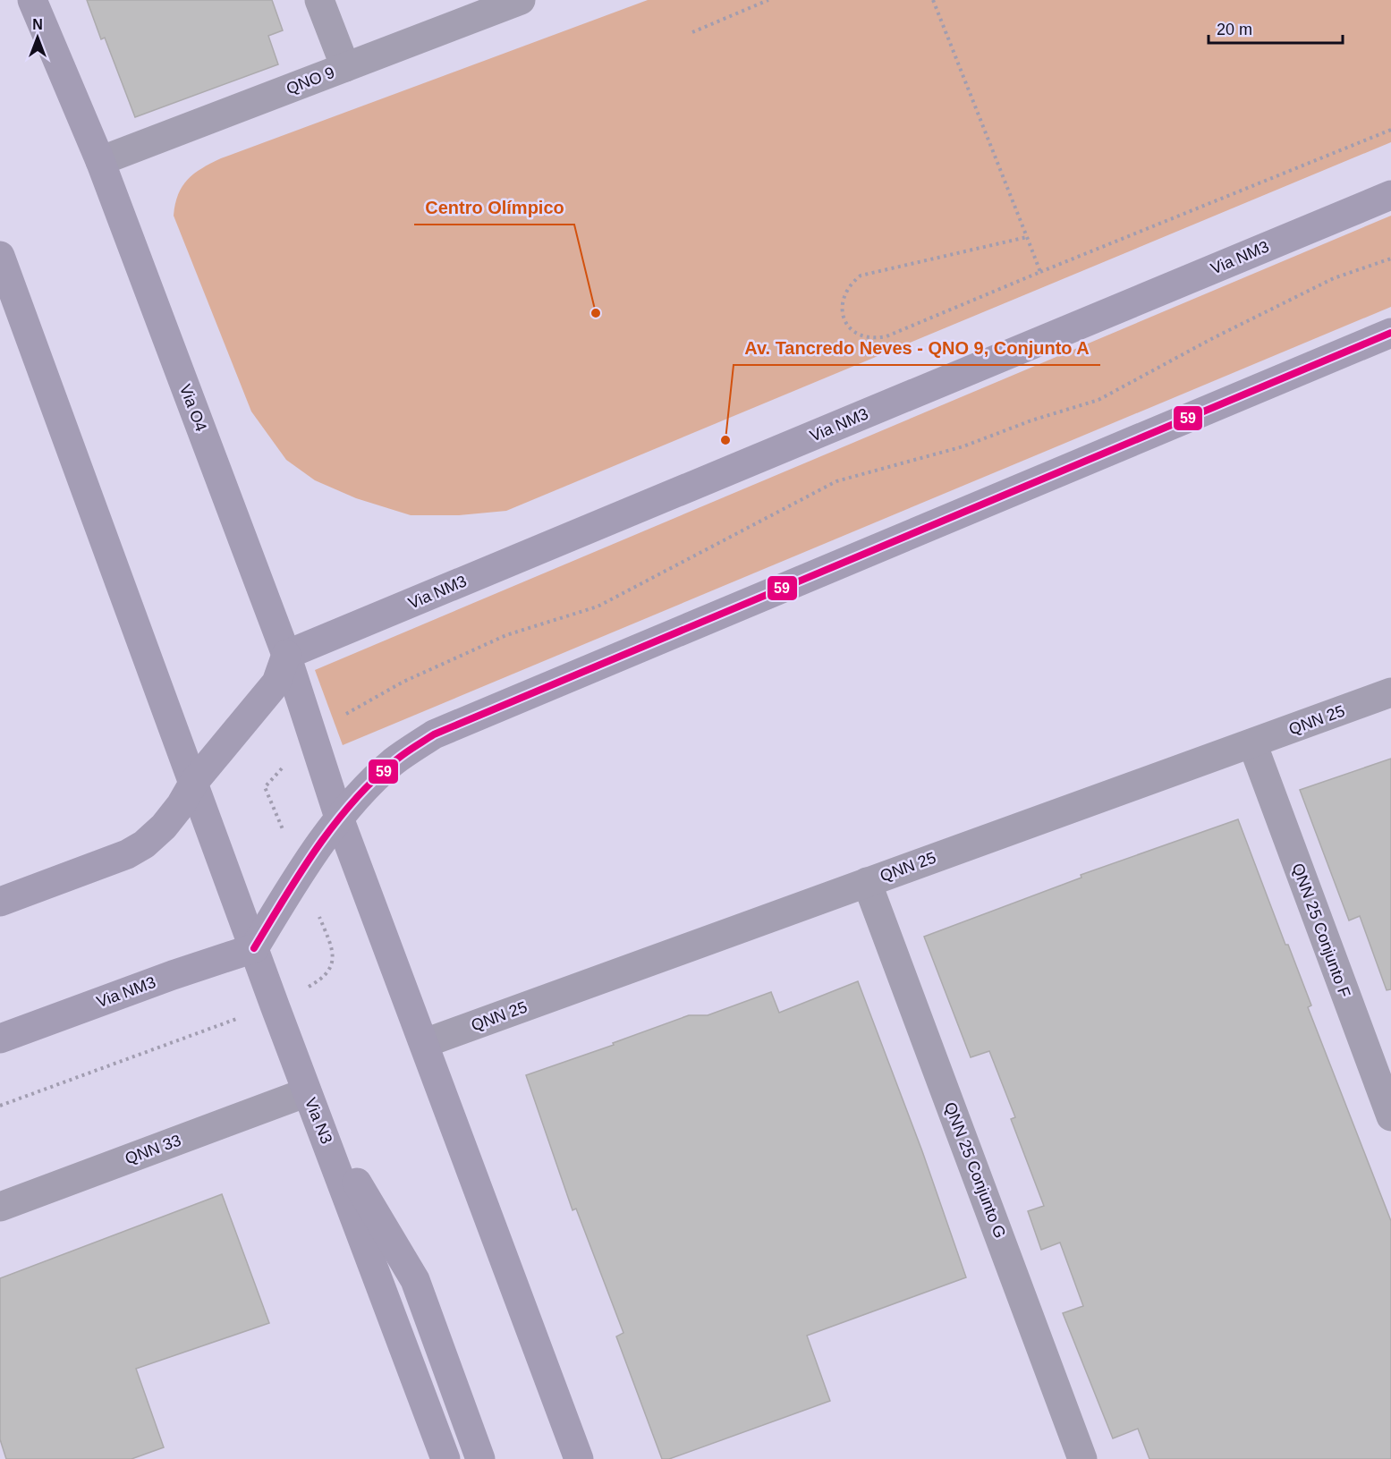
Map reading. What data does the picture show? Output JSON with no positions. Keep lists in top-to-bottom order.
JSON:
{
  "streets": {
    "main road": ["Via NM3", "Via O4", "Via N3"],
    "street": [
      "QNO 9",
      "QNN 25",
      "QNN 25 Conjunto F",
      "QNN 33",
      "QNN 25 Conjunto G"
    ]
  },
  "crossings": [
    ["QNO 9", "Via O4"],
    ["Via NM3", "Via O4"],
    ["Via NM3", "Via N3"],
    ["QNN 25", "QNN 25 Conjunto F"],
    ["QNN 25", "QNN 25 Conjunto G"],
    ["Via N3", "QNN 33"]
  ],
  "places": ["Centro Olímpico", "Av. Tancredo Neves - QNO 9, Conjunto A"],
  "lines": ["transit line 59"],
  "scale_bar": "20 m",
  "north": "top"
}
